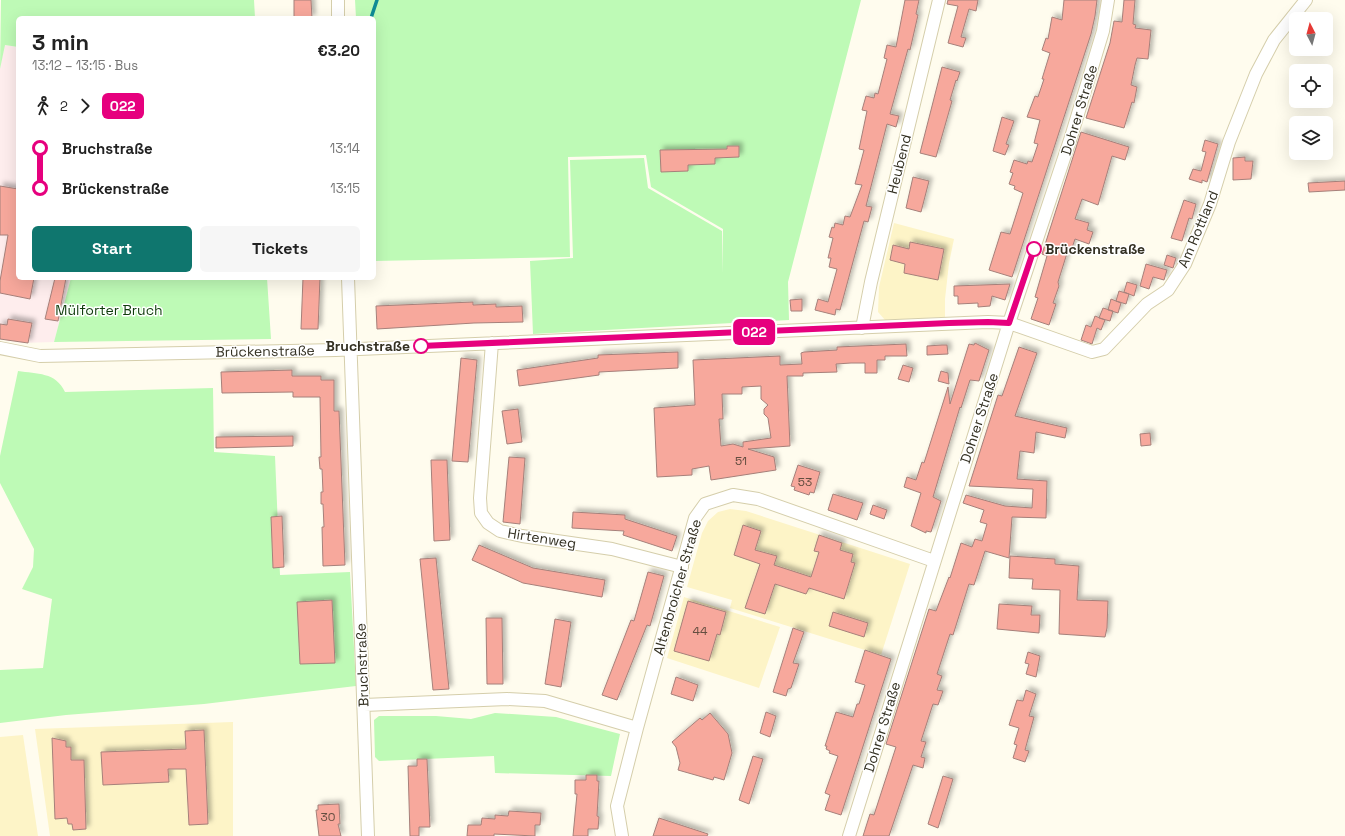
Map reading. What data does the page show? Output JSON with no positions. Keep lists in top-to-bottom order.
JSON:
{
  "streets": {
    "street": [
      "Dohrer Straße",
      "Heubend",
      "Am Rottland",
      "Brückenstraße",
      "Hirtenweg",
      "Altenbroicher Straße",
      "Bruchstraße"
    ]
  },
  "crossings": [
    ["Dohrer Straße", "Am Rottland"],
    ["Dohrer Straße", "Brückenstraße"],
    ["Dohrer Straße", "Altenbroicher Straße"],
    ["Heubend", "Brückenstraße"],
    ["Am Rottland", "Brückenstraße"],
    ["Brückenstraße", "Hirtenweg"],
    ["Brückenstraße", "Bruchstraße"],
    ["Hirtenweg", "Altenbroicher Straße"]
  ],
  "parks": ["Mülforter Bruch"],
  "places": ["Brückenstraße", "Bruchstraße"],
  "lines": ["bus line 022"],
  "house_numbers": [
    "51",
    "53",
    "44",
    "30"
  ],
  "north": "top",
  "page": {
    "on_map": "022",
    "heading": ["3 min", "13:12 – 13:15 · Bus", "€3.20"],
    "legs": ["2", "022"],
    "list": [
      {
        "name": "Bruchstraße",
        "value": "13:14"
      },
      {
        "name": "Brückenstraße",
        "value": "13:15"
      }
    ],
    "buttons": ["Start", "Tickets"]
  }
}
